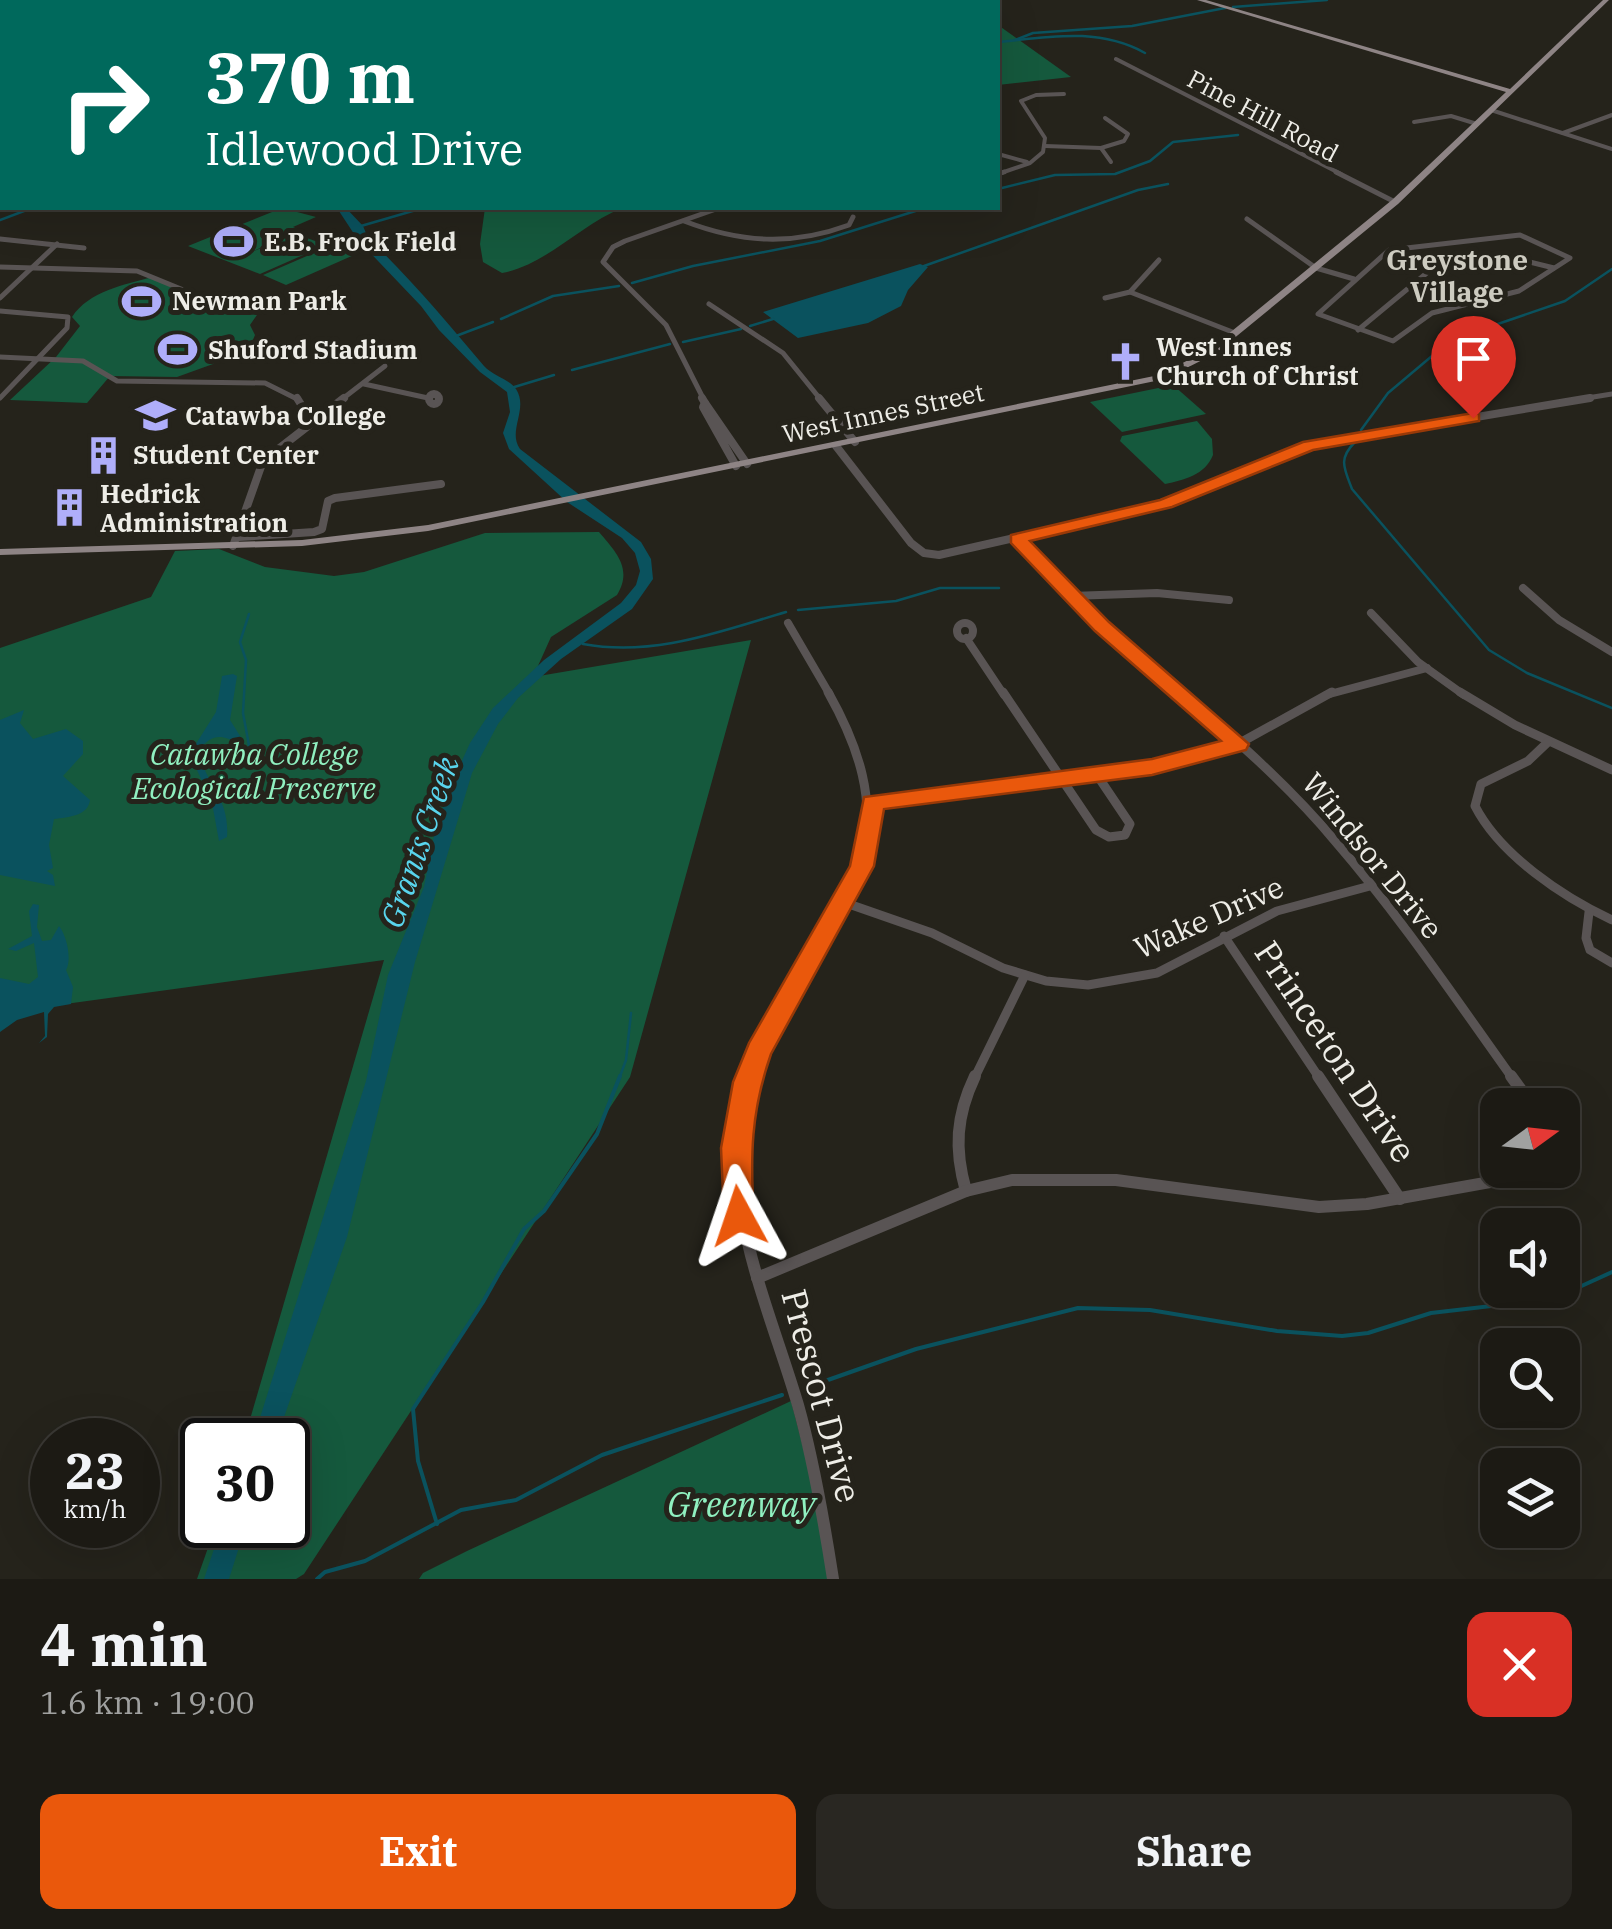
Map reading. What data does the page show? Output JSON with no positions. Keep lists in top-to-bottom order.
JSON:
{
  "streets": {
    "main road": ["West Innes Street"],
    "street": [
      "Pine Hill Road",
      "Windsor Drive",
      "Wake Drive",
      "Princeton Drive",
      "Prescot Drive"
    ]
  },
  "crossings": [
    ["Pine Hill Road", "West Innes Street"],
    ["Windsor Drive", "Wake Drive"],
    ["Wake Drive", "Princeton Drive"],
    ["Wake Drive", "Prescot Drive"]
  ],
  "districts": ["Greystone Village"],
  "water": ["Grants Creek"],
  "parks": ["Catawba College Ecological Preserve", "Greenway"],
  "places": {
    "sports": ["E.B. Frock Field", "Newman Park", "Shuford Stadium"],
    "church": ["West Innes Church of Christ"],
    "school or university": ["Catawba College"],
    "building": ["Student Center", "Hedrick Administration"]
  },
  "north": "right",
  "page": {
    "turn": ["370 m", "Idlewood Drive"],
    "speed": "23 km/h",
    "limit": "30",
    "heading": ["4 min", "1.6 km · 19:00"],
    "buttons": ["Exit", "Share"]
  }
}
